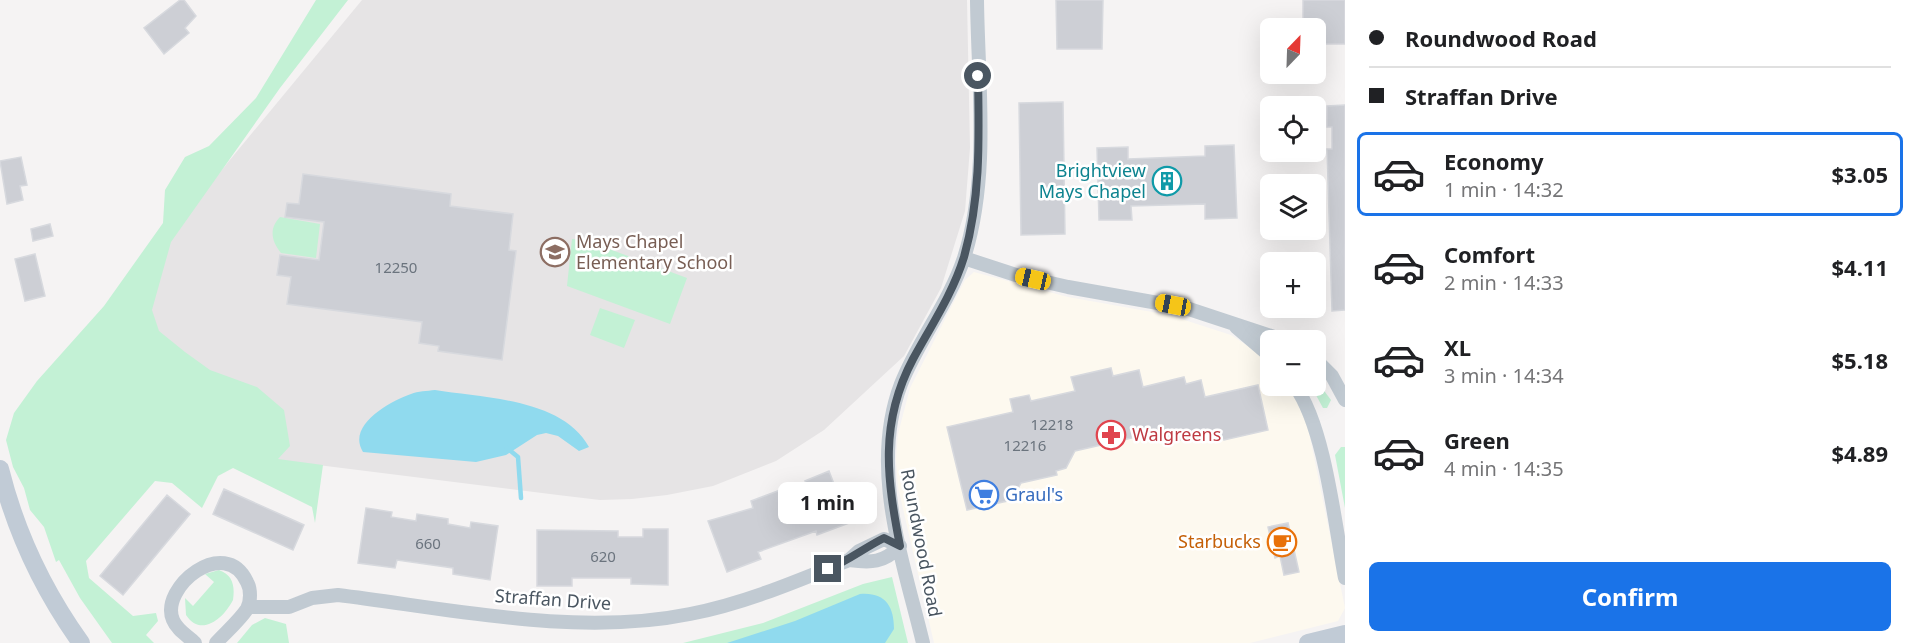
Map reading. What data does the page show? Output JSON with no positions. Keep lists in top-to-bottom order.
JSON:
{
  "streets": {
    "street": ["Roundwood Road", "Straffan Drive"]
  },
  "crossings": [
    ["Roundwood Road", "Straffan Drive"]
  ],
  "places": {
    "building": ["Brightview Mays Chapel"],
    "school or university": ["Mays Chapel Elementary School"],
    "pharmacy": ["Walgreens"],
    "supermarket": ["Graul's"],
    "cafe": ["Starbucks"]
  },
  "house_numbers": [
    "12250",
    "12218",
    "12216",
    "660",
    "620"
  ],
  "north": "top right",
  "page": {
    "banner": ["Roundwood Road", "Straffan Drive"],
    "map_buttons": ["+", "−"],
    "list": [
      {
        "name": "Economy",
        "note": "1 min · 14:32",
        "value": "$3.05"
      },
      {
        "name": "Comfort",
        "note": "2 min · 14:33",
        "value": "$4.11"
      },
      {
        "name": "XL",
        "note": "3 min · 14:34",
        "value": "$5.18"
      },
      {
        "name": "Green",
        "note": "4 min · 14:35",
        "value": "$4.89"
      }
    ],
    "bubble": "1 min",
    "buttons": "Confirm"
  }
}
